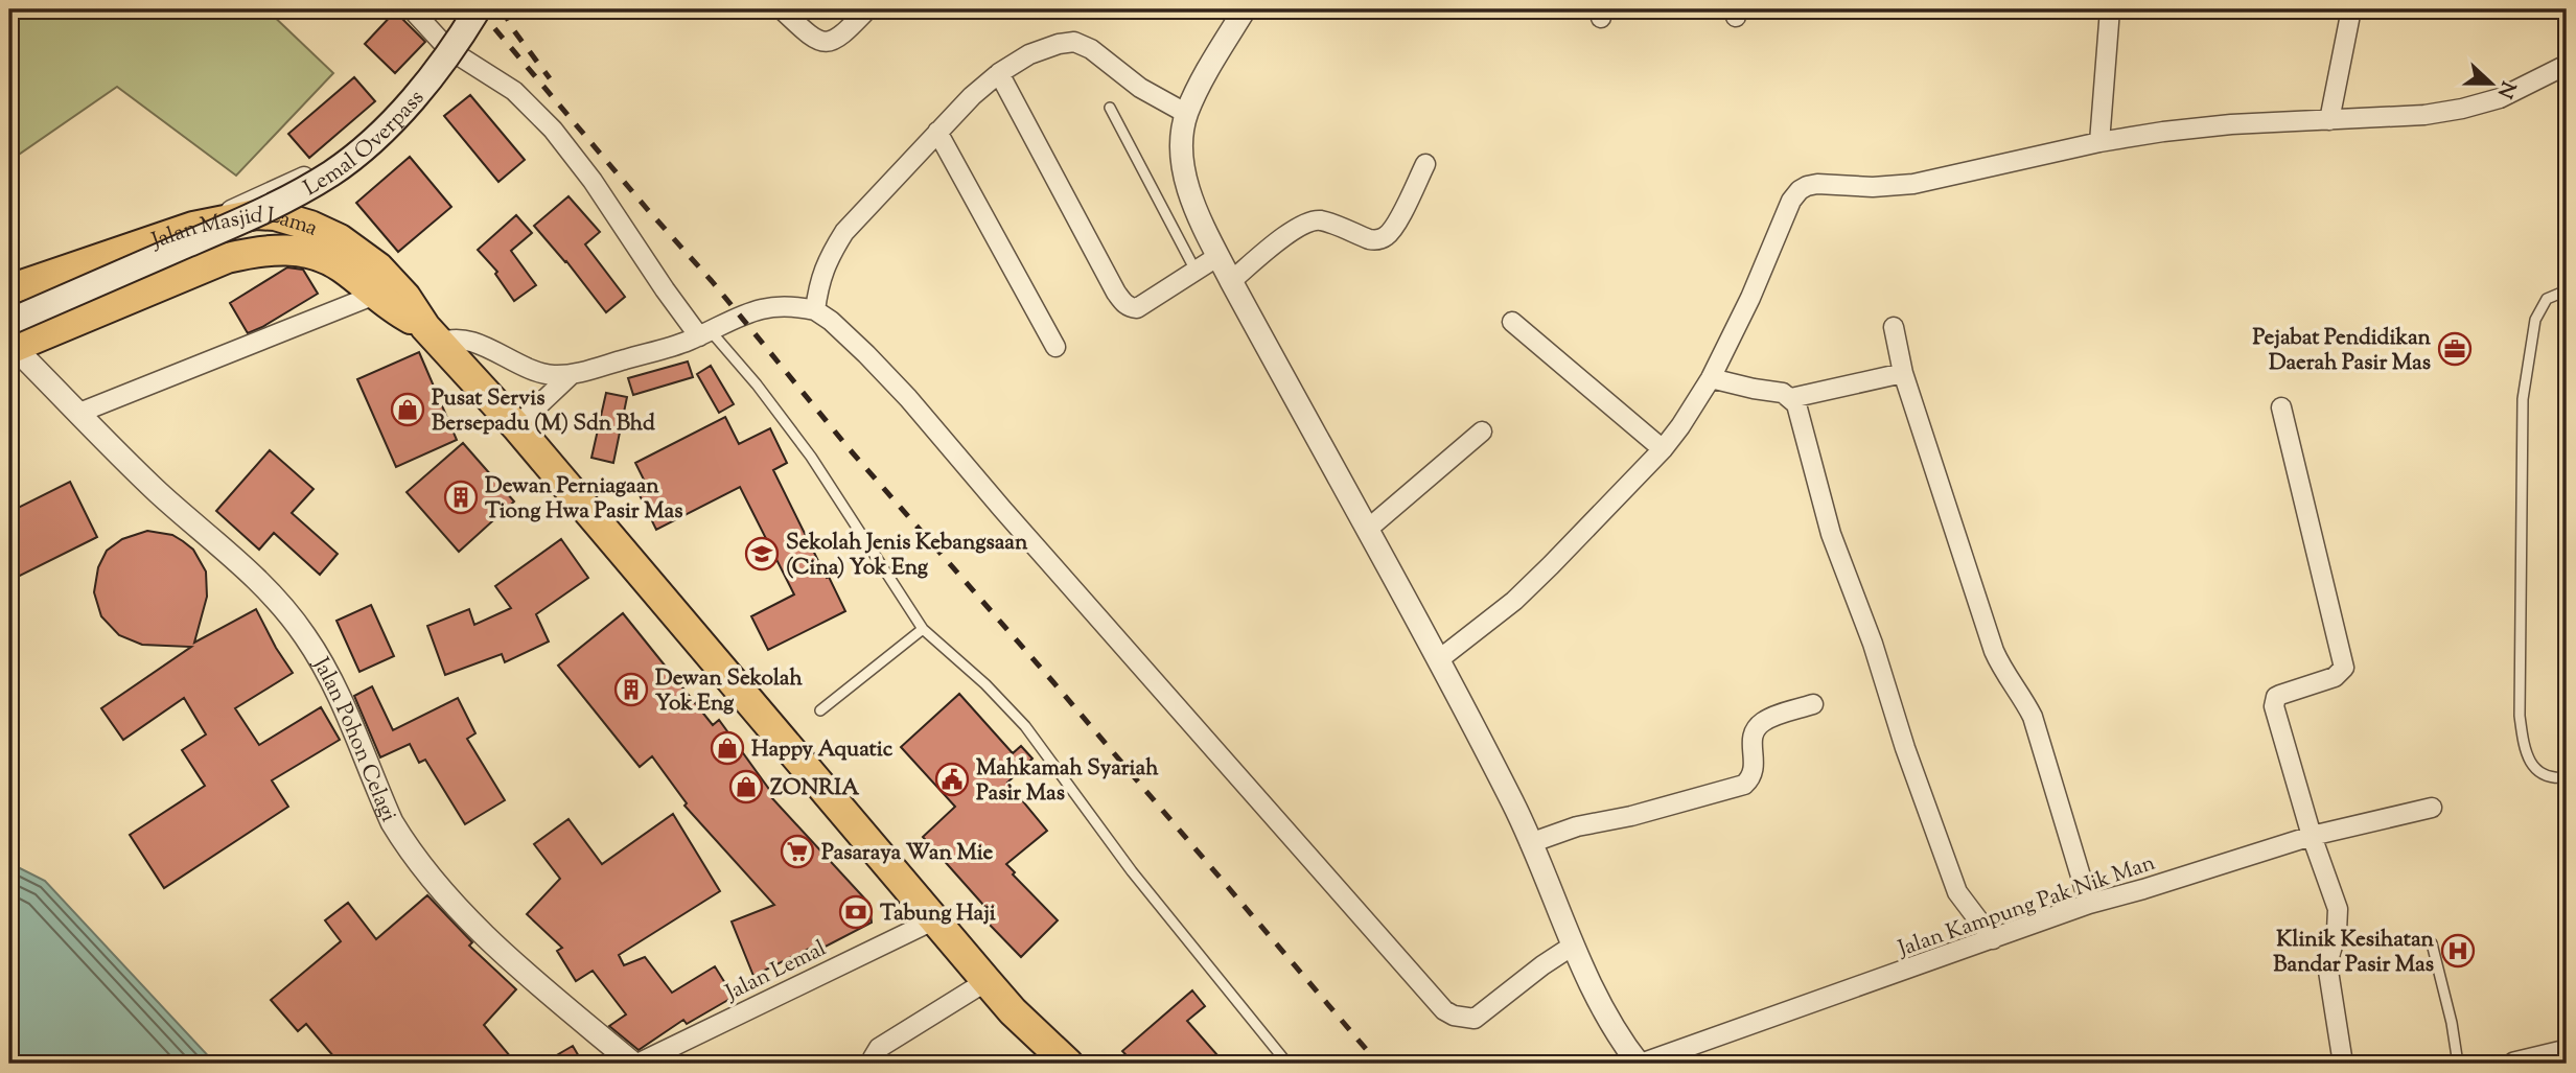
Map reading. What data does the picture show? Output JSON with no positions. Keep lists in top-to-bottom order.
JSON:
{
  "streets": {
    "highway": ["Jalan Masjid Lama"],
    "main road": ["Lemal Overpass"],
    "street": ["Jalan Pohon Celagi", "Jalan Kampung Pak Nik Man", "Jalan Lemal"]
  },
  "crossings": [
    ["Lemal Overpass", "Jalan Masjid Lama"],
    ["Lemal Overpass", "Jalan Pohon Celagi"],
    ["Jalan Masjid Lama", "Jalan Pohon Celagi"],
    ["Jalan Masjid Lama", "Jalan Lemal"],
    ["Jalan Pohon Celagi", "Jalan Lemal"]
  ],
  "places": {
    "office": ["Pejabat Pendidikan Daerah Pasir Mas"],
    "shop": ["Pusat Servis Bersepadu (M) Sdn Bhd", "Happy Aquatic", "ZONRIA"],
    "building": ["Dewan Perniagaan Tiong Hwa Pasir Mas", "Dewan Sekolah Yok Eng"],
    "school or university": ["Sekolah Jenis Kebangsaan (Cina) Yok Eng"],
    "public building": ["Mahkamah Syariah Pasir Mas"],
    "supermarket": ["Pasaraya Wan Mie"],
    "bank": ["Tabung Haji"],
    "hospital": ["Klinik Kesihatan Bandar Pasir Mas"]
  },
  "north": "right"
}
